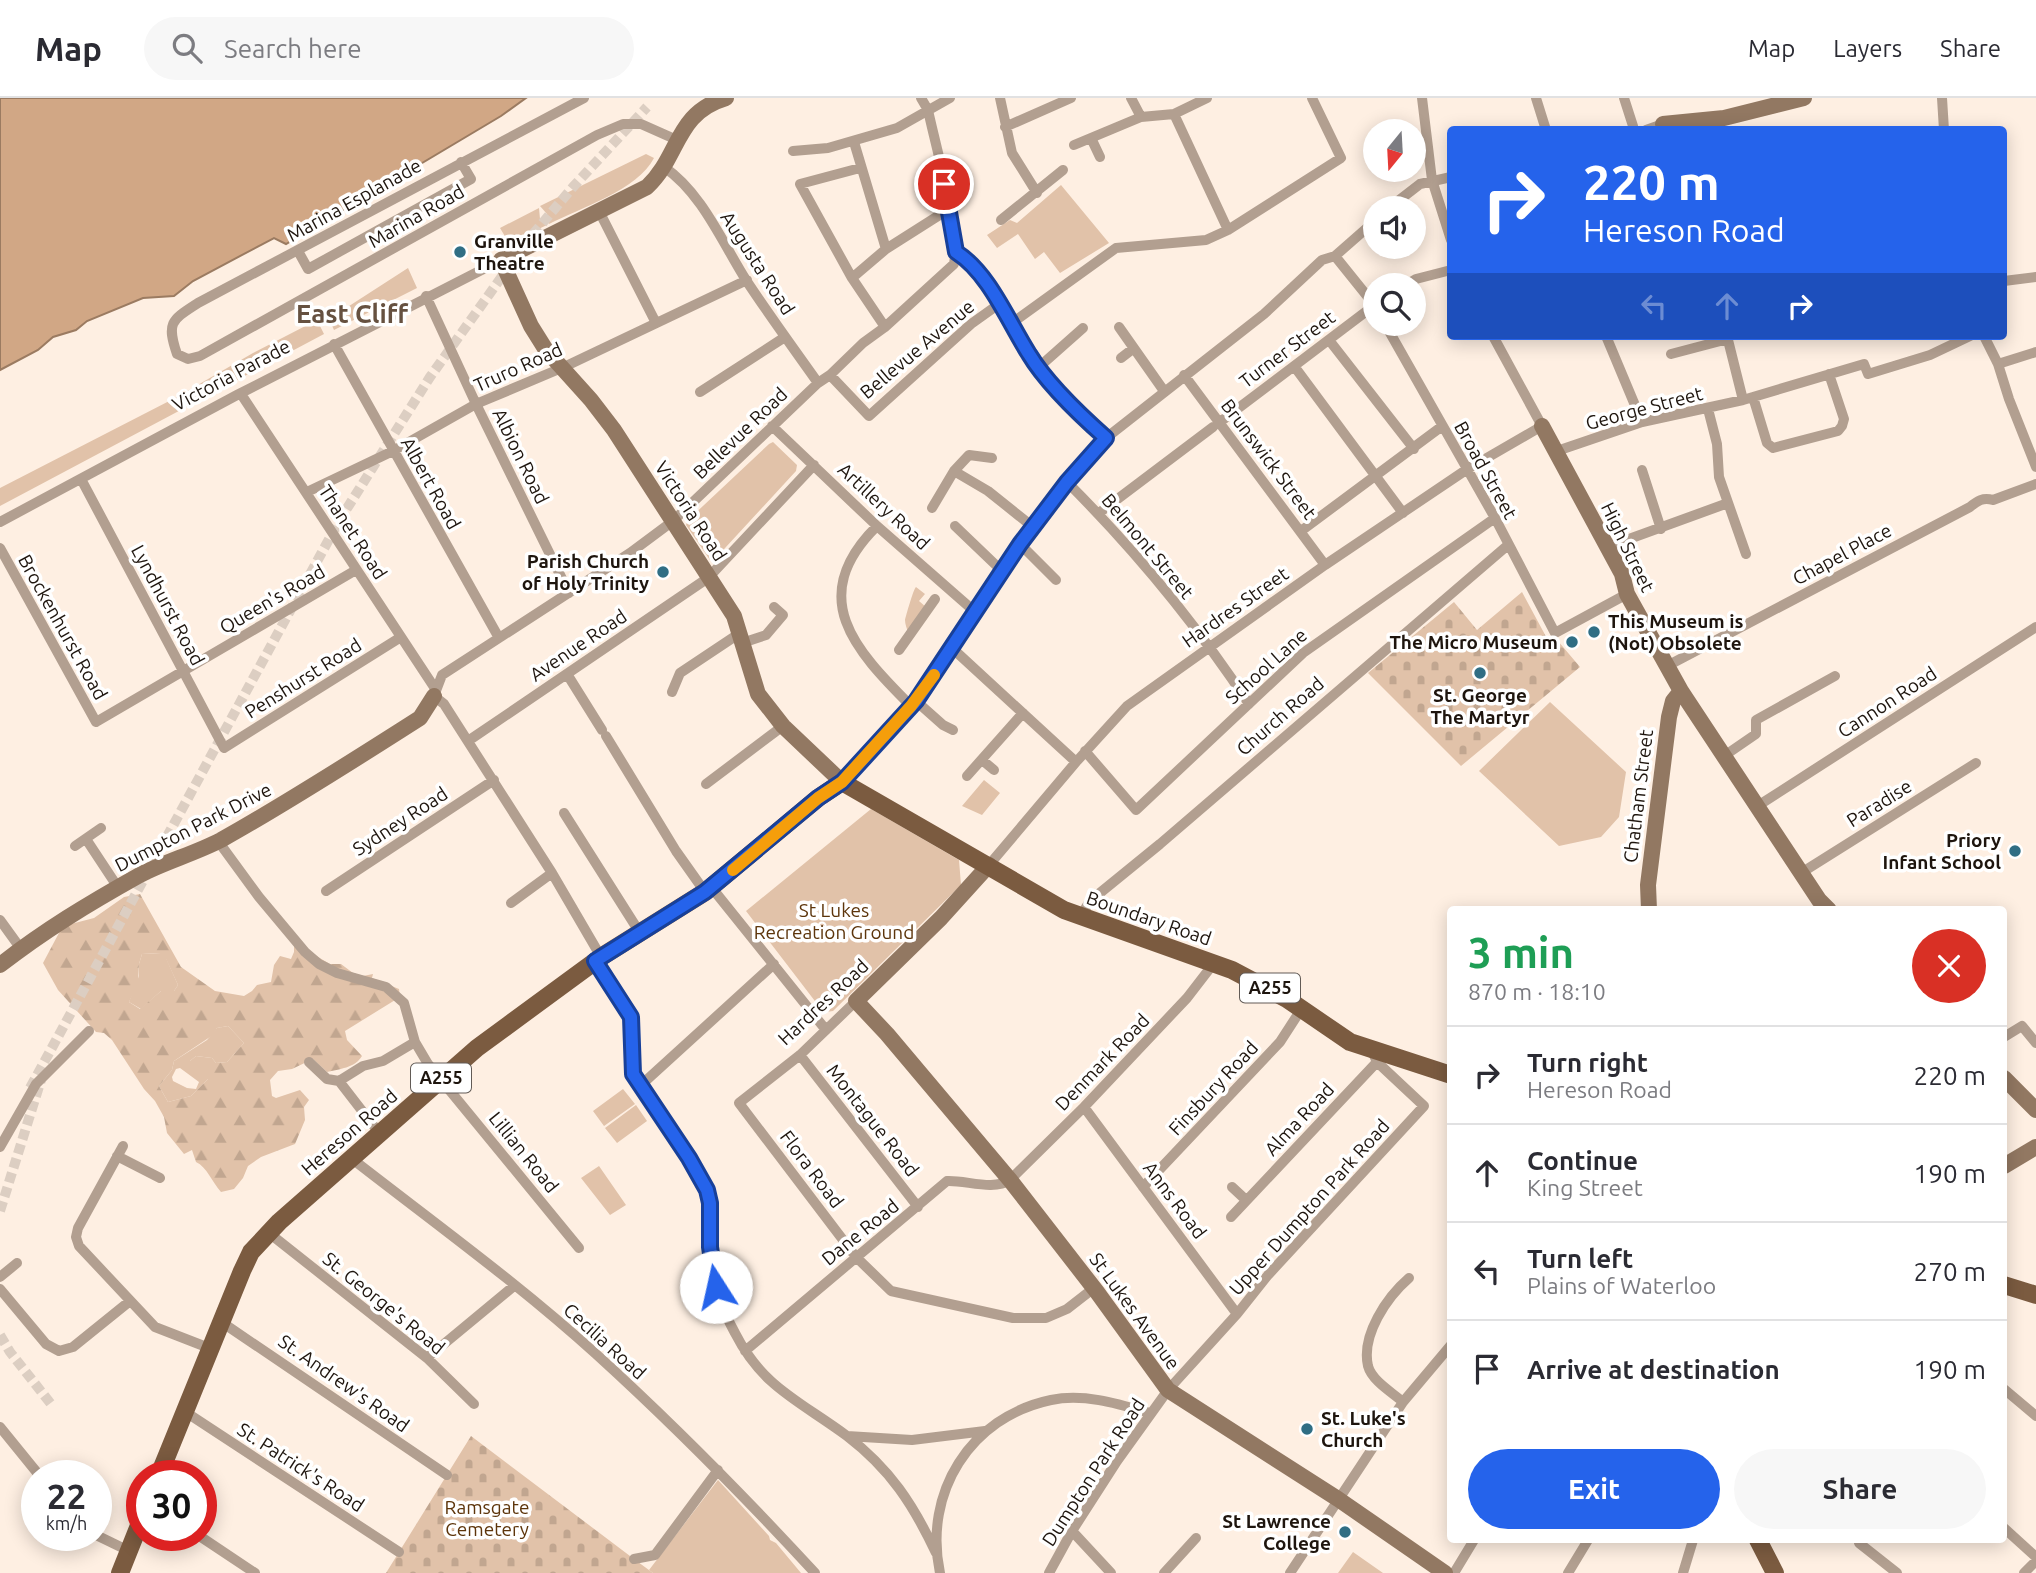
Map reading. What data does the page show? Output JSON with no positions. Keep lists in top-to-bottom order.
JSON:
{
  "streets": {
    "main road": ["Boundary Road", "A255", "Hereson Road"],
    "street": [
      "Marina Esplanade",
      "Marina Road",
      "Augusta Road",
      "Bellevue Avenue",
      "Turner Street",
      "Truro Road",
      "Victoria Parade",
      "George Street",
      "Bellevue Road",
      "Albion Road",
      "Brunswick Street",
      "Broad Street",
      "Albert Road",
      "Artillery Road",
      "Victoria Road",
      "Thanet Road",
      "Belmont Street",
      "High Street",
      "Chapel Place",
      "Queen's Road",
      "Lyndhurst Road",
      "Hardres Street",
      "Brockenhurst Road",
      "Avenue Road",
      "School Lane",
      "Penshurst Road",
      "Cannon Road",
      "Church Road",
      "Chatham Street",
      "Paradise",
      "Sydney Road",
      "Dumpton Park Drive",
      "Hardres Road",
      "Denmark Road",
      "Finsbury Road",
      "Alma Road",
      "Montague Road",
      "Lillian Road",
      "Flora Road",
      "Anns Road",
      "Upper Dumpton Park Road",
      "Dane Road",
      "St. George's Road",
      "St Lukes Avenue",
      "Cecilia Road",
      "St. Andrew's Road",
      "St. Patrick's Road",
      "Dumpton Park Road"
    ]
  },
  "crossings": [
    ["Marina Esplanade", "Marina Road"],
    ["Augusta Road", "Truro Road"],
    ["Augusta Road", "Victoria Parade"],
    ["Augusta Road", "Bellevue Road"],
    ["Bellevue Avenue", "Bellevue Road"],
    ["Turner Street", "Brunswick Street"],
    ["Turner Street", "Belmont Street"],
    ["Truro Road", "Albion Road"],
    ["Truro Road", "Albert Road"],
    ["Truro Road", "Victoria Road"],
    ["Truro Road", "Thanet Road"],
    ["Victoria Parade", "Albion Road"],
    ["Victoria Parade", "Albert Road"],
    ["Victoria Parade", "Victoria Road"],
    ["Victoria Parade", "Thanet Road"],
    ["Victoria Parade", "Lyndhurst Road"],
    ["George Street", "High Street"],
    ["Bellevue Road", "Albion Road"],
    ["Bellevue Road", "Albert Road"],
    ["Bellevue Road", "Artillery Road"],
    ["Bellevue Road", "Victoria Road"],
    ["Bellevue Road", "Thanet Road"],
    ["Bellevue Road", "Dumpton Park Drive"],
    ["Brunswick Street", "Hardres Street"],
    ["Broad Street", "High Street"],
    ["Broad Street", "Hardres Street"],
    ["Broad Street", "School Lane"],
    ["Broad Street", "Church Road"],
    ["Artillery Road", "Avenue Road"],
    ["Victoria Road", "Avenue Road"],
    ["Victoria Road", "Boundary Road"],
    ["Victoria Road", "Hereson Road"],
    ["Thanet Road", "Queen's Road"],
    ["Thanet Road", "Avenue Road"],
    ["Thanet Road", "Penshurst Road"],
    ["Thanet Road", "Sydney Road"],
    ["Thanet Road", "Dumpton Park Drive"],
    ["Thanet Road", "Hereson Road"],
    ["Thanet Road", "Dane Road"],
    ["Belmont Street", "Hardres Street"],
    ["Belmont Street", "School Lane"],
    ["High Street", "Chapel Place"],
    ["High Street", "Hardres Street"],
    ["High Street", "Cannon Road"],
    ["High Street", "Chatham Street"],
    ["High Street", "Paradise"],
    ["Queen's Road", "Lyndhurst Road"],
    ["Queen's Road", "Brockenhurst Road"],
    ["Lyndhurst Road", "Penshurst Road"],
    ["Hardres Street", "School Lane"],
    ["Hardres Street", "Boundary Road"],
    ["Hardres Street", "Hardres Road"],
    ["Church Road", "Boundary Road"],
    ["Dumpton Park Drive", "Lillian Road"],
    ["Boundary Road", "Hardres Road"],
    ["Boundary Road", "Denmark Road"],
    ["Boundary Road", "Finsbury Road"],
    ["Boundary Road", "Alma Road"],
    ["Boundary Road", "Hereson Road"],
    ["Boundary Road", "Upper Dumpton Park Road"],
    ["Hardres Road", "Montague Road"],
    ["Hardres Road", "Flora Road"],
    ["Hardres Road", "St Lukes Avenue"],
    ["Denmark Road", "Anns Road"],
    ["Denmark Road", "Dane Road"],
    ["Denmark Road", "St Lukes Avenue"],
    ["Finsbury Road", "Anns Road"],
    ["Alma Road", "Upper Dumpton Park Road"],
    ["Montague Road", "Dane Road"],
    ["Hereson Road", "Lillian Road"],
    ["Hereson Road", "St. George's Road"],
    ["Hereson Road", "Cecilia Road"],
    ["Hereson Road", "St. Andrew's Road"],
    ["Hereson Road", "St. Patrick's Road"],
    ["Flora Road", "Dane Road"],
    ["Flora Road", "St Lukes Avenue"],
    ["Anns Road", "Upper Dumpton Park Road"],
    ["Upper Dumpton Park Road", "St Lukes Avenue"],
    ["Upper Dumpton Park Road", "Dumpton Park Road"],
    ["Dane Road", "St Lukes Avenue"],
    ["St Lukes Avenue", "Dumpton Park Road"]
  ],
  "districts": ["East Cliff"],
  "parks": ["St Lukes Recreation Ground", "Ramsgate Cemetery"],
  "places": [
    "Granville Theatre",
    "Parish Church of Holy Trinity",
    "This Museum is (Not) Obsolete",
    "The Micro Museum",
    "St. George The Martyr",
    "Priory Infant School",
    "St. Luke's Church",
    "St Lawrence College"
  ],
  "north": "bottom",
  "page": {
    "header": "Map",
    "search": "Search here",
    "nav": ["Map", "Layers", "Share"],
    "turn": ["220 m", "Hereson Road"],
    "heading": ["3 min", "870 m · 18:10"],
    "list": [
      {
        "name": "Turn right",
        "note": "Hereson Road",
        "value": "220 m"
      },
      {
        "name": "Continue",
        "note": "King Street",
        "value": "190 m"
      },
      {
        "name": "Turn left",
        "note": "Plains of Waterloo",
        "value": "270 m"
      },
      {
        "name": "Arrive at destination",
        "value": "190 m"
      }
    ],
    "buttons": ["Exit", "Share"],
    "speed": "22 km/h",
    "limit": "30"
  }
}
